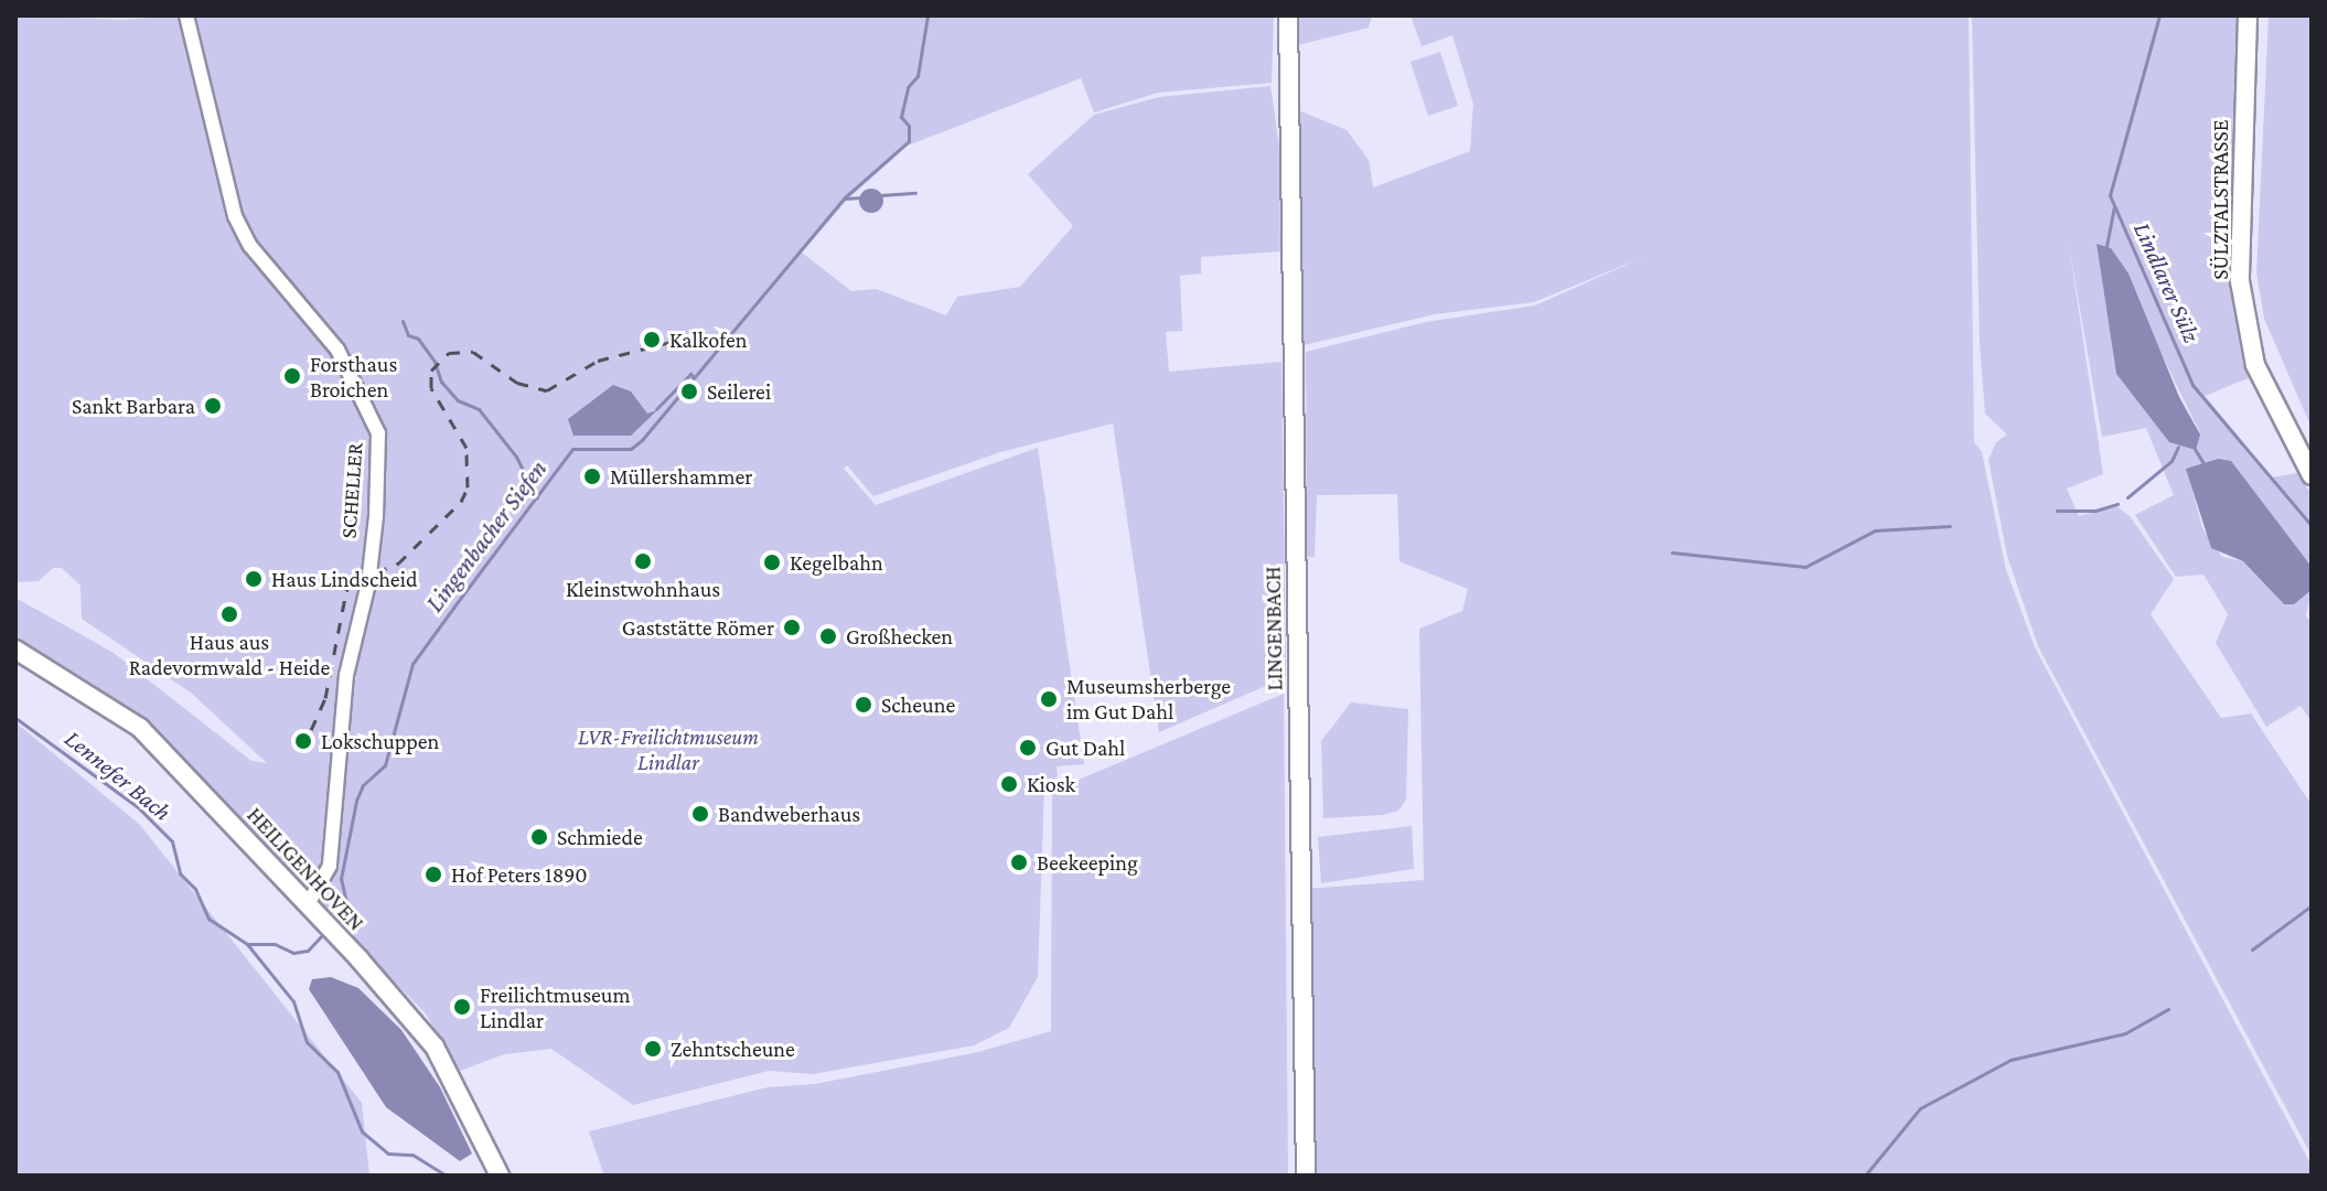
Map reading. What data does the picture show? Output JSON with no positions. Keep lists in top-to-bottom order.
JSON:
{
  "streets": {
    "main road": ["SÜLZTALSTRASSE", "LINGENBACH", "HEILIGENHOVEN"],
    "street": ["SCHELLER"]
  },
  "crossings": [
    ["SCHELLER", "HEILIGENHOVEN"]
  ],
  "water": ["Lindlarer Sülz", "Lingenbacher Siefen", "Lennefer Bach"],
  "parks": ["LVR-Freilichtmuseum Lindlar"],
  "places": [
    "Kalkofen",
    "Forsthaus Broichen",
    "Seilerei",
    "Sankt Barbara",
    "Müllershammer",
    "Kleinstwohnhaus",
    "Kegelbahn",
    "Haus Lindscheid",
    "Haus aus Radevormwald - Heide",
    "Gaststätte Römer",
    "Großhecken",
    "Museumsherberge im Gut Dahl",
    "Scheune",
    "Lokschuppen",
    "Gut Dahl",
    "Kiosk",
    "Bandweberhaus",
    "Schmiede",
    "Beekeeping",
    "Hof Peters 1890",
    "Freilichtmuseum Lindlar",
    "Zehntscheune"
  ]
}
